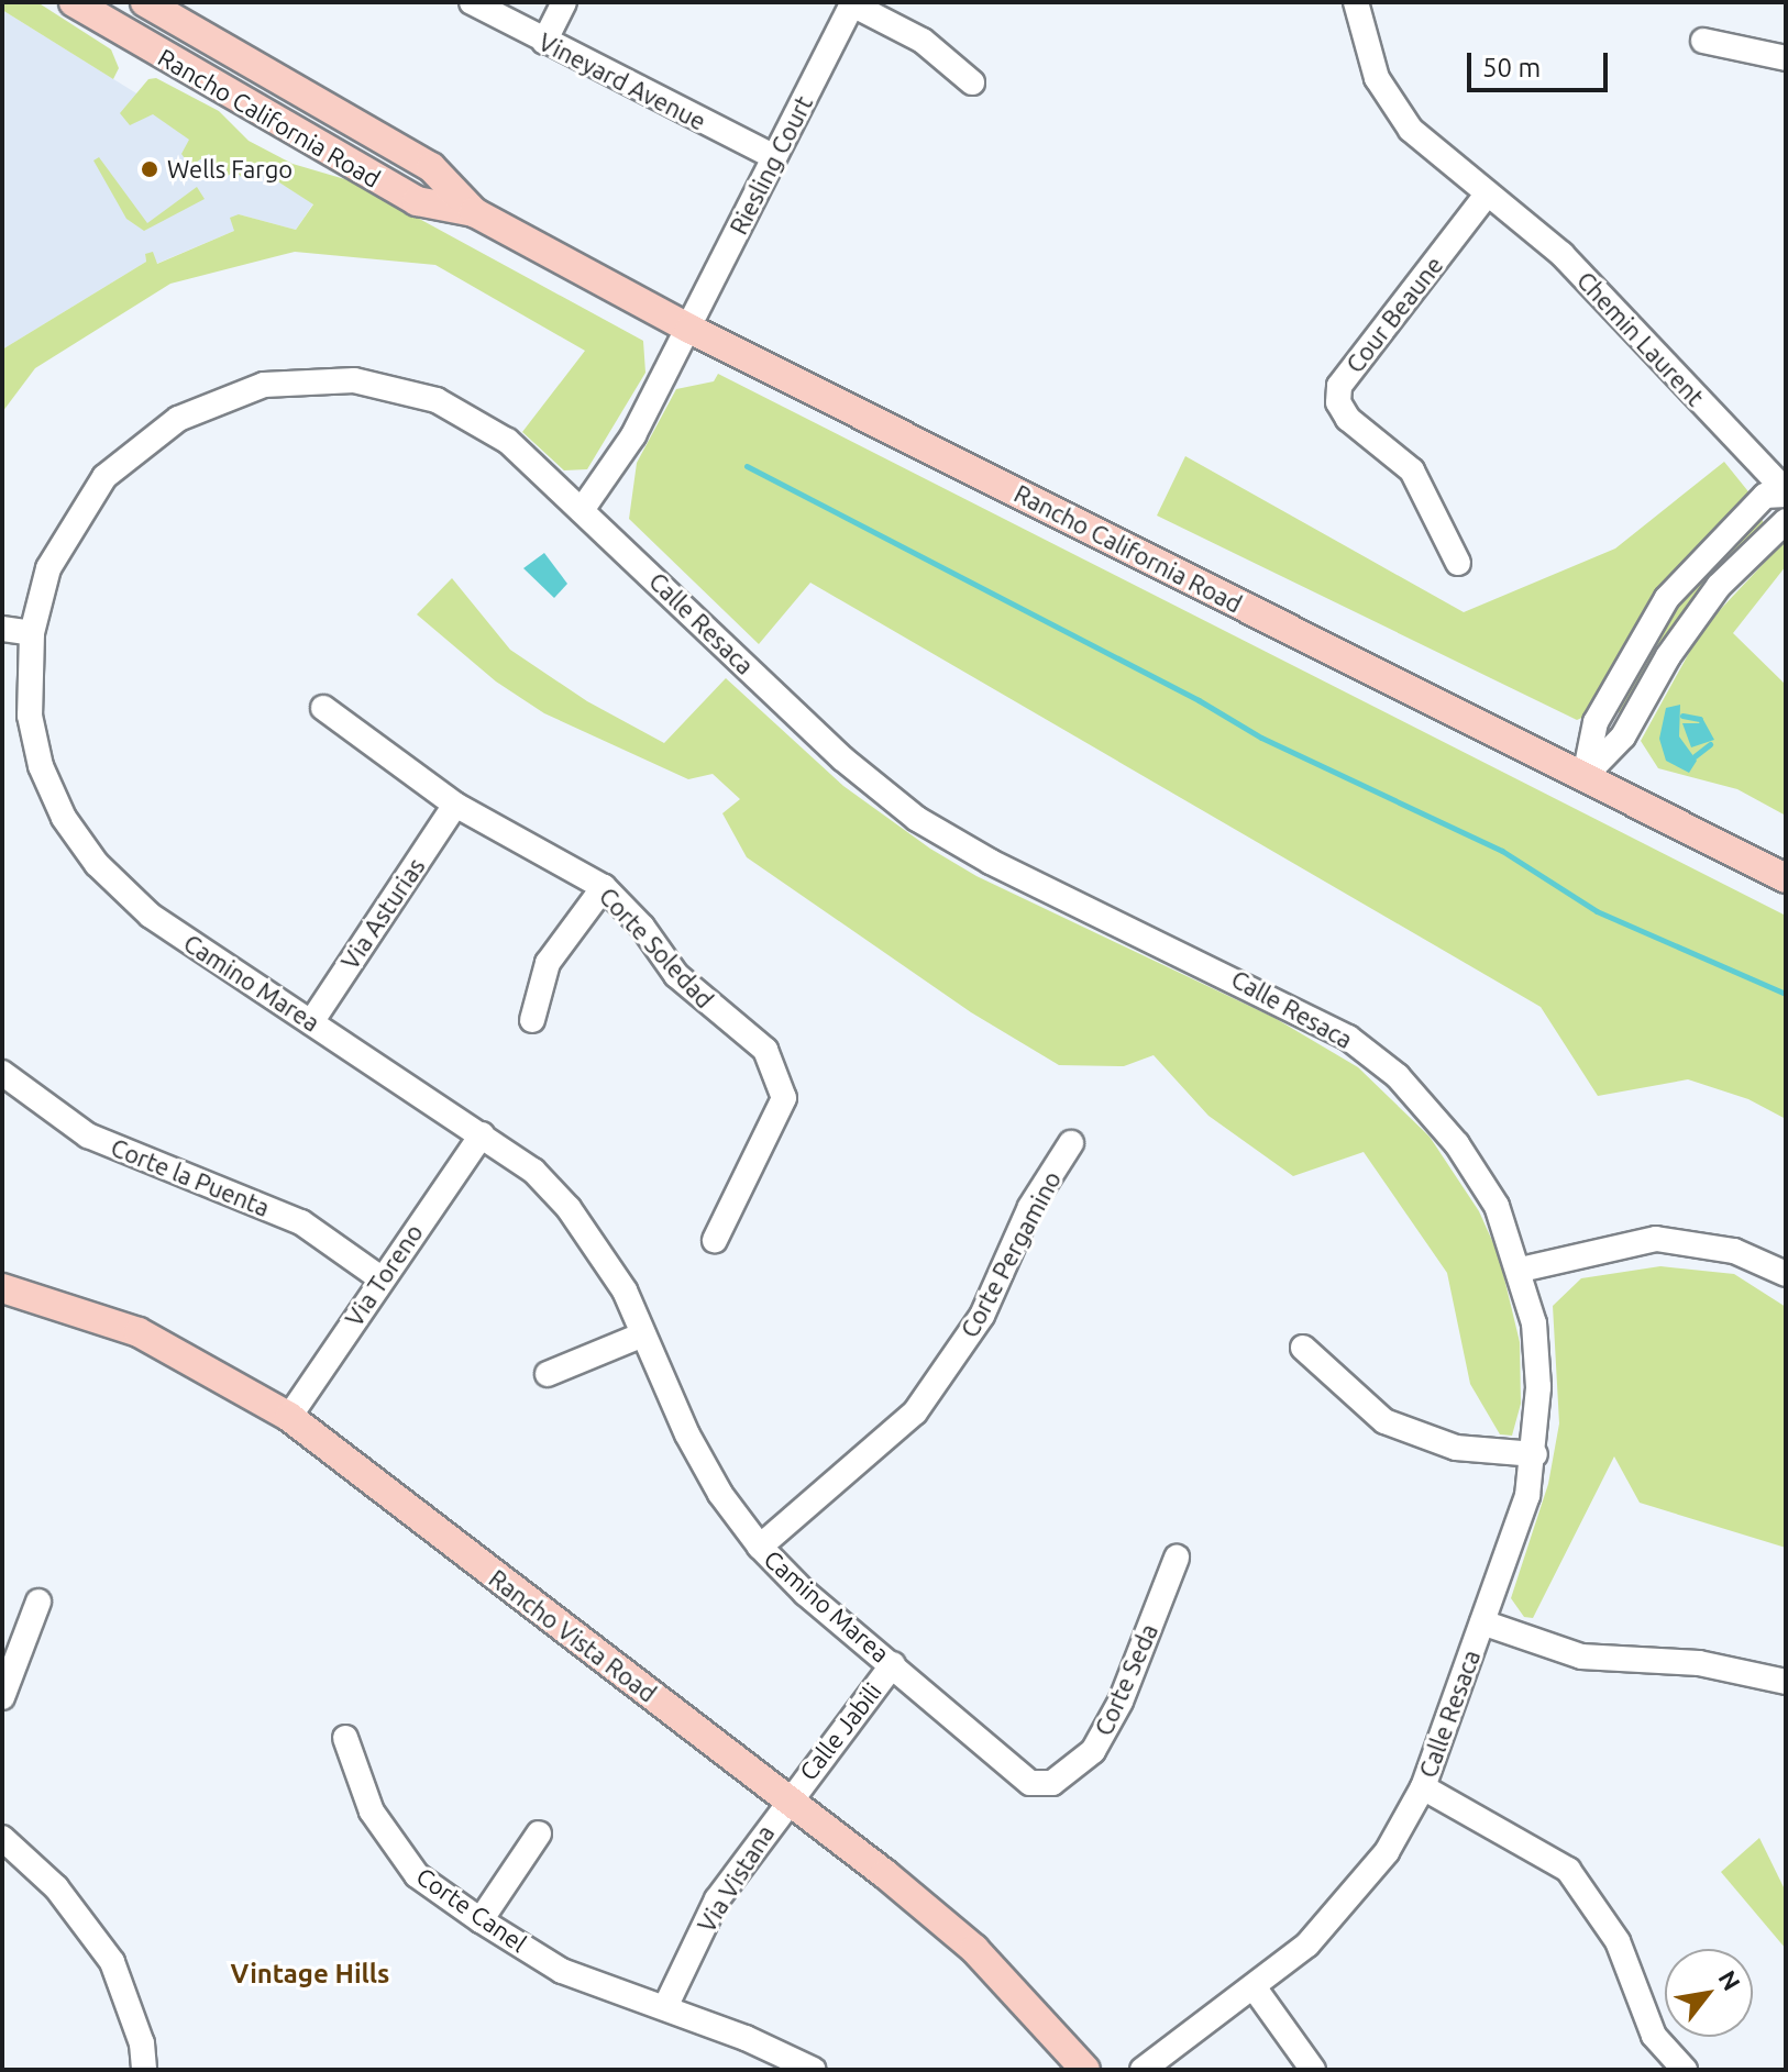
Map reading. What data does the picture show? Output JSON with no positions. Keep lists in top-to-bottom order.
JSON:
{
  "streets": {
    "main road": ["Rancho California Road", "Rancho Vista Road"],
    "street": [
      "Vineyard Avenue",
      "Riesling Court",
      "Cour Beaune",
      "Chemin Laurent",
      "Calle Resaca",
      "Via Asturias",
      "Corte Soledad",
      "Camino Marea",
      "Corte la Puenta",
      "Corte Pergamino",
      "Via Toreno",
      "Corte Seda",
      "Calle Jabili",
      "Via Vistana",
      "Corte Canel"
    ]
  },
  "crossings": [
    ["Vineyard Avenue", "Riesling Court"],
    ["Rancho California Road", "Riesling Court"],
    ["Riesling Court", "Calle Resaca"],
    ["Riesling Court", "Camino Marea"],
    ["Cour Beaune", "Chemin Laurent"],
    ["Calle Resaca", "Camino Marea"],
    ["Via Asturias", "Corte Soledad"],
    ["Via Asturias", "Camino Marea"],
    ["Camino Marea", "Corte Pergamino"],
    ["Camino Marea", "Via Toreno"],
    ["Camino Marea", "Corte Seda"],
    ["Camino Marea", "Calle Jabili"],
    ["Corte la Puenta", "Via Toreno"],
    ["Via Toreno", "Rancho Vista Road"],
    ["Rancho Vista Road", "Calle Jabili"],
    ["Rancho Vista Road", "Via Vistana"],
    ["Calle Jabili", "Via Vistana"],
    ["Via Vistana", "Corte Canel"]
  ],
  "districts": ["Vintage Hills"],
  "places": ["Wells Fargo"],
  "scale_bar": "50 m",
  "north": "top right"
}
